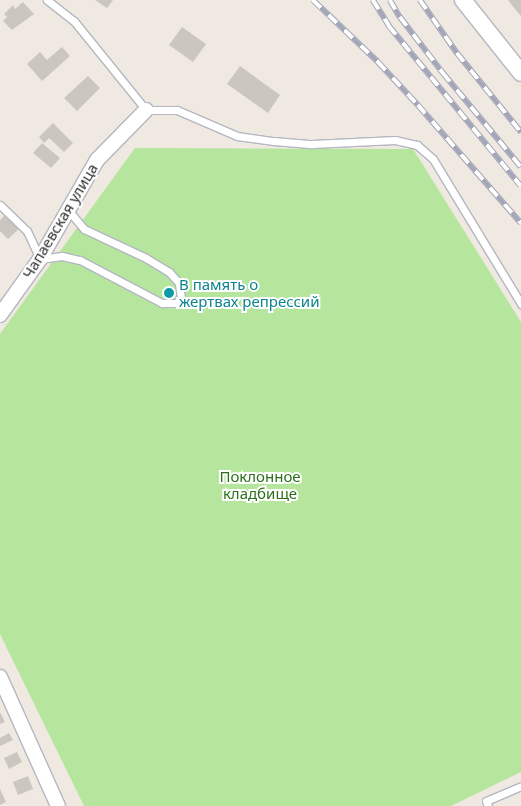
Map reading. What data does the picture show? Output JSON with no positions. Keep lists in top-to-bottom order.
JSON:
{
  "streets": {
    "street": ["Чапаевская улица"]
  },
  "parks": ["Поклонное кладбище"],
  "places": ["В память о жертвах репрессий"]
}
